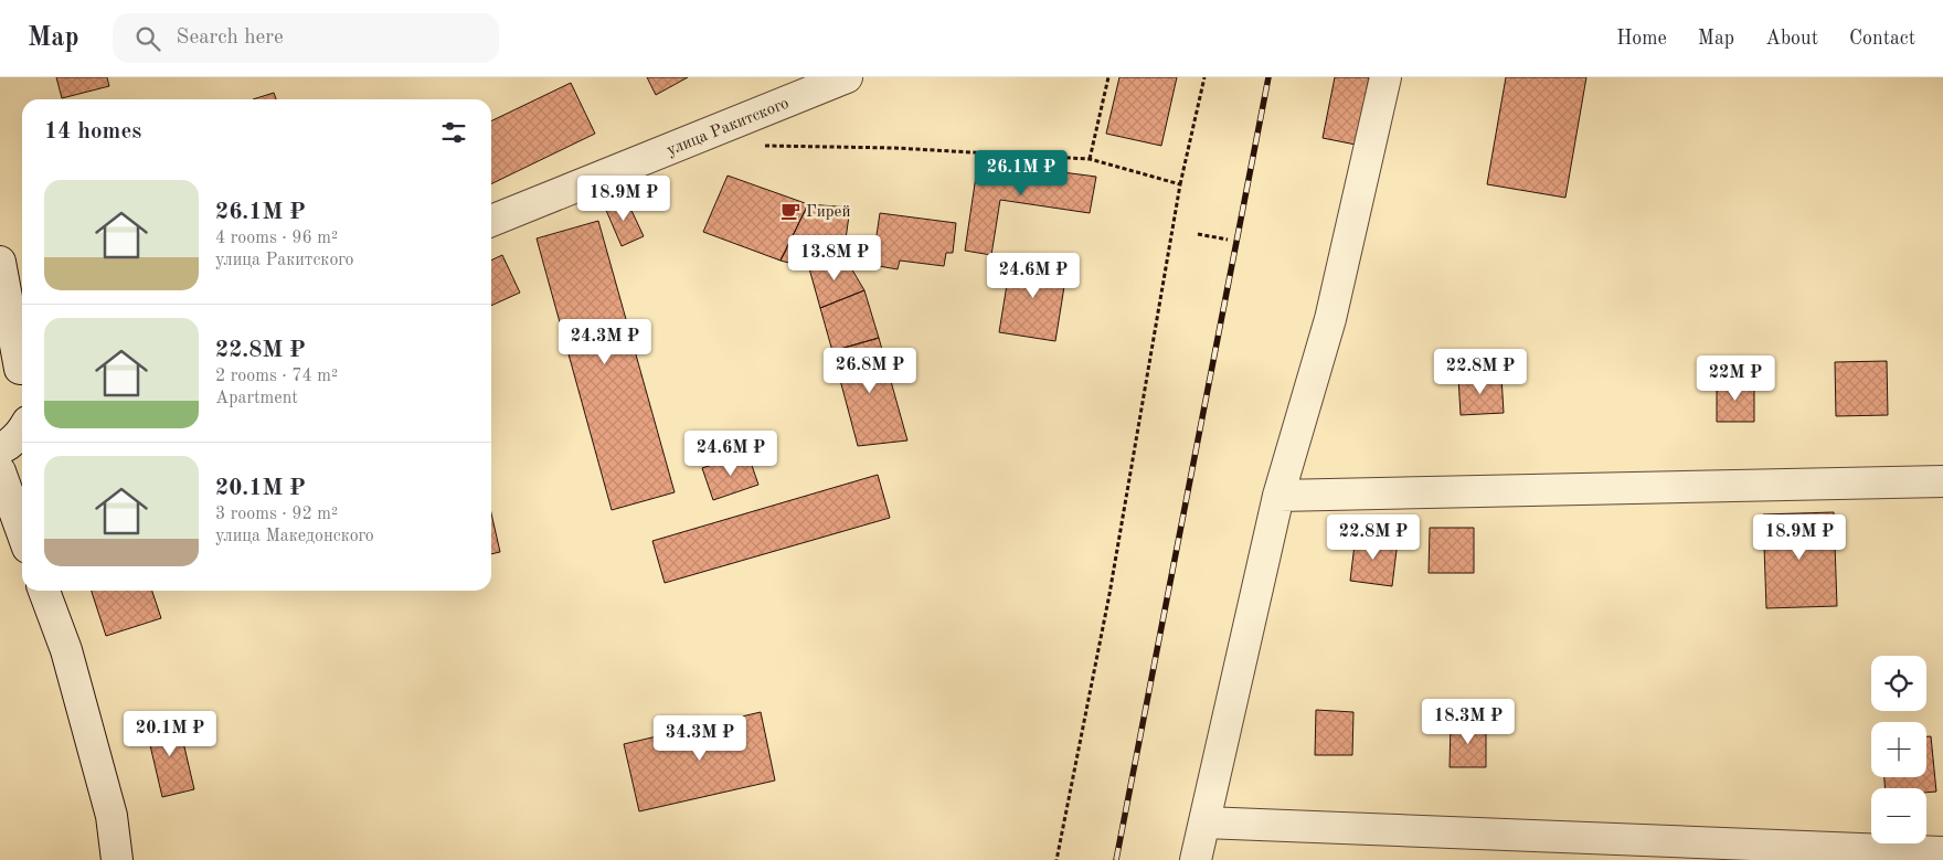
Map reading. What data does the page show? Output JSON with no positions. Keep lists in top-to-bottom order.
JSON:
{
  "streets": {
    "street": ["улица Ракитского"]
  },
  "places": {
    "cafe": ["Гирей"]
  },
  "page": {
    "header": "Map",
    "search": "Search here",
    "nav": [
      "Home",
      "Map",
      "About",
      "Contact"
    ],
    "heading": "14 homes",
    "price": [
      "26.1M ₽",
      "18.9M ₽",
      "13.8M ₽",
      "24.6M ₽",
      "24.3M ₽",
      "26.8M ₽",
      "22.8M ₽",
      "22M ₽",
      "24.6M ₽",
      "22.8M ₽",
      "18.9M ₽",
      "18.3M ₽",
      "20.1M ₽",
      "34.3M ₽"
    ],
    "list": [
      {
        "name": "26.1M ₽",
        "note": "4 rooms · 96 m² · улица Ракитского"
      },
      {
        "name": "22.8M ₽",
        "note": "2 rooms · 74 m² · Apartment"
      },
      {
        "name": "20.1M ₽",
        "note": "3 rooms · 92 m² · улица Македонского"
      }
    ],
    "map_buttons": ["+", "−"]
  }
}
